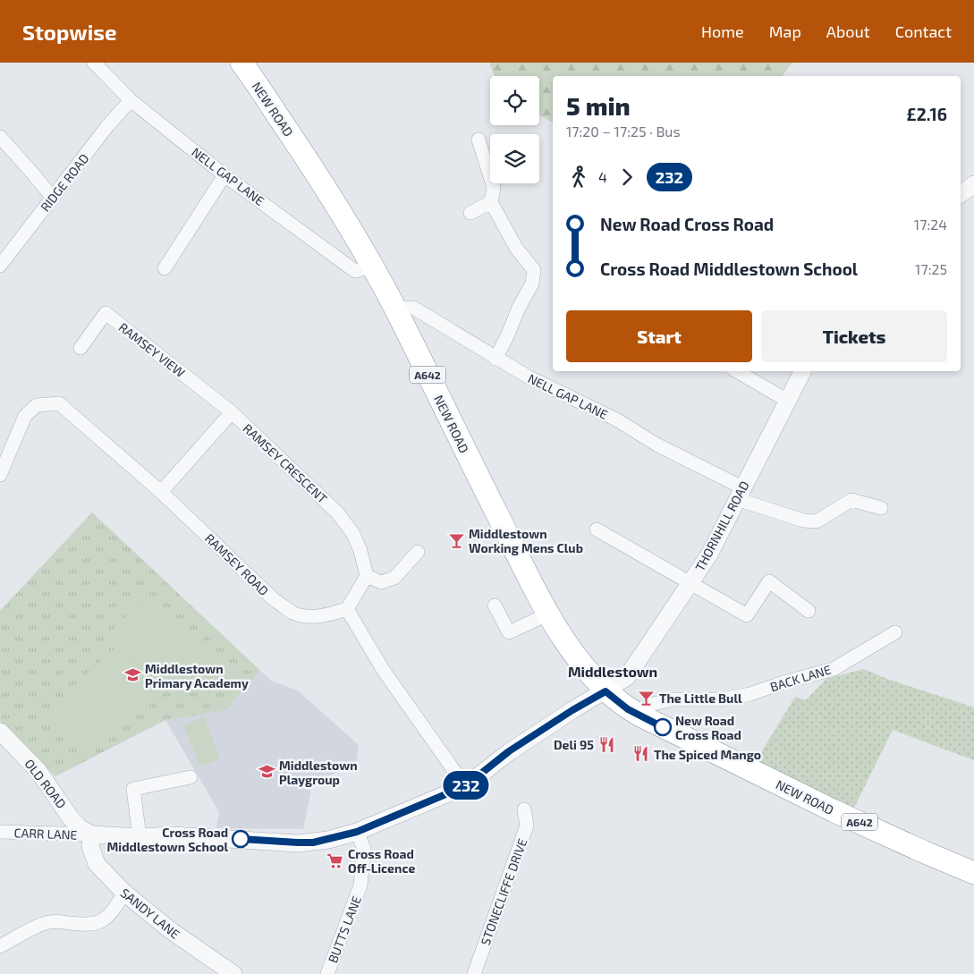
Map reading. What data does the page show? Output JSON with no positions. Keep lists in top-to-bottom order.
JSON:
{
  "streets": {
    "highway": ["NEW ROAD", "A642"],
    "street": [
      "NELL GAP LANE",
      "RIDGE ROAD",
      "RAMSEY VIEW",
      "RAMSEY CRESCENT",
      "THORNHILL ROAD",
      "RAMSEY ROAD",
      "BACK LANE",
      "OLD ROAD",
      "CARR LANE",
      "STONECLIFFE DRIVE",
      "SANDY LANE",
      "BUTTS LANE"
    ]
  },
  "crossings": [
    ["NEW ROAD", "NELL GAP LANE"],
    ["NEW ROAD", "THORNHILL ROAD"],
    ["NEW ROAD", "BACK LANE"],
    ["NELL GAP LANE", "RIDGE ROAD"],
    ["NELL GAP LANE", "THORNHILL ROAD"],
    ["RAMSEY VIEW", "RAMSEY CRESCENT"],
    ["THORNHILL ROAD", "OLD ROAD"],
    ["THORNHILL ROAD", "CARR LANE"],
    ["THORNHILL ROAD", "SANDY LANE"],
    ["THORNHILL ROAD", "BUTTS LANE"],
    ["OLD ROAD", "CARR LANE"],
    ["OLD ROAD", "SANDY LANE"],
    ["CARR LANE", "SANDY LANE"]
  ],
  "districts": ["Middlestown"],
  "places": {
    "bar": ["Middlestown Working Mens Club", "The Little Bull"],
    "school or university": ["Middlestown Primary Academy", "Middlestown Playgroup"],
    "other": ["New Road Cross Road", "Cross Road Middlestown School"],
    "restaurant": ["Deli 95", "The Spiced Mango"],
    "supermarket": ["Cross Road Off-Licence"]
  },
  "lines": ["bus line 232"],
  "page": {
    "header": "Stopwise",
    "nav": [
      "Home",
      "Map",
      "About",
      "Contact"
    ],
    "on_map": "232",
    "heading": ["5 min", "17:20 – 17:25 · Bus", "£2.16"],
    "legs": ["4", "232"],
    "list": [
      {
        "name": "New Road Cross Road",
        "value": "17:24"
      },
      {
        "name": "Cross Road Middlestown School",
        "value": "17:25"
      }
    ],
    "buttons": ["Start", "Tickets"]
  }
}
